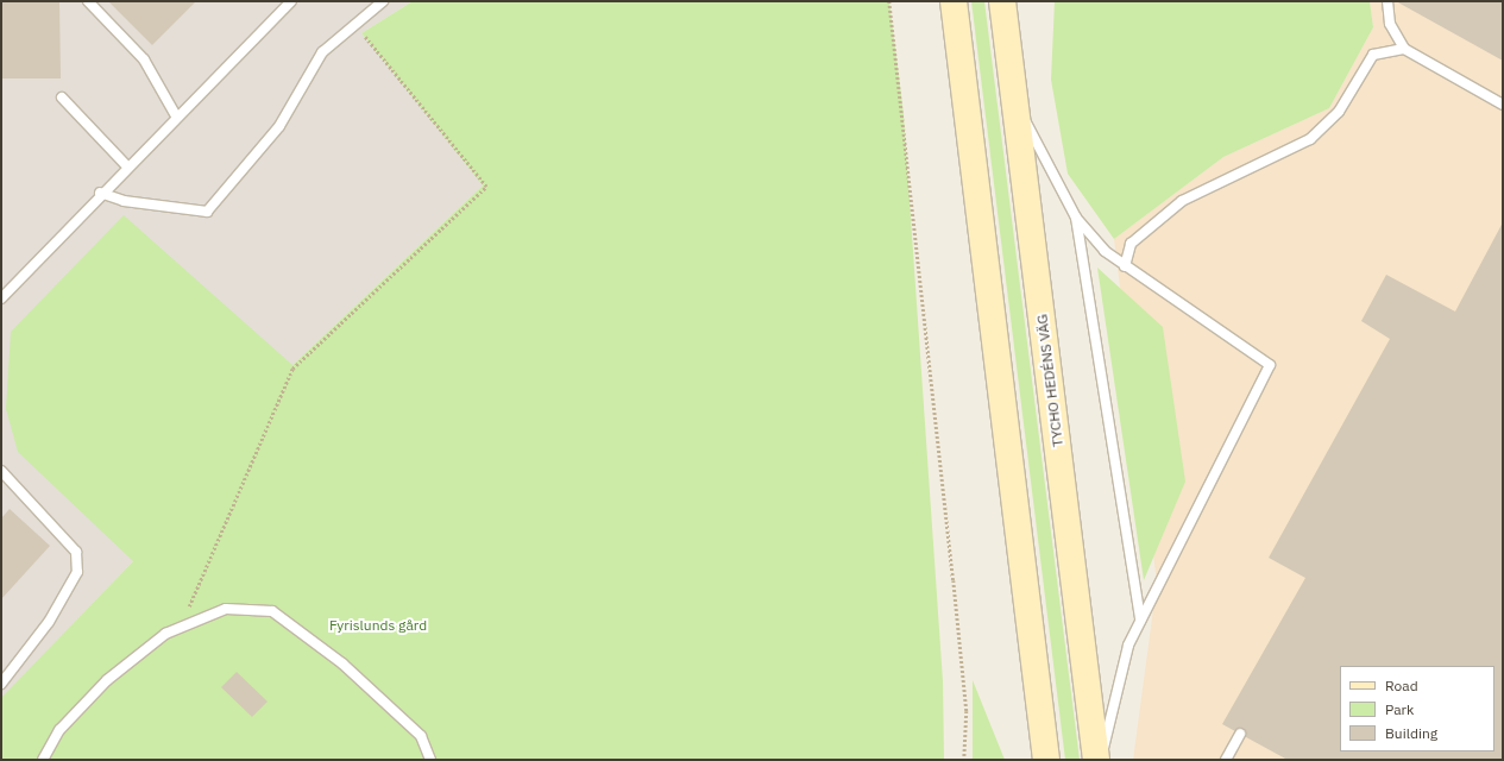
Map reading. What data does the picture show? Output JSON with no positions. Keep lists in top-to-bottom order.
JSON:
{
  "streets": {
    "main road": ["TYCHO HEDÉNS VÄG"]
  },
  "parks": ["Fyrislunds gård"],
  "legend": ["Road", "Park", "Building"]
}
